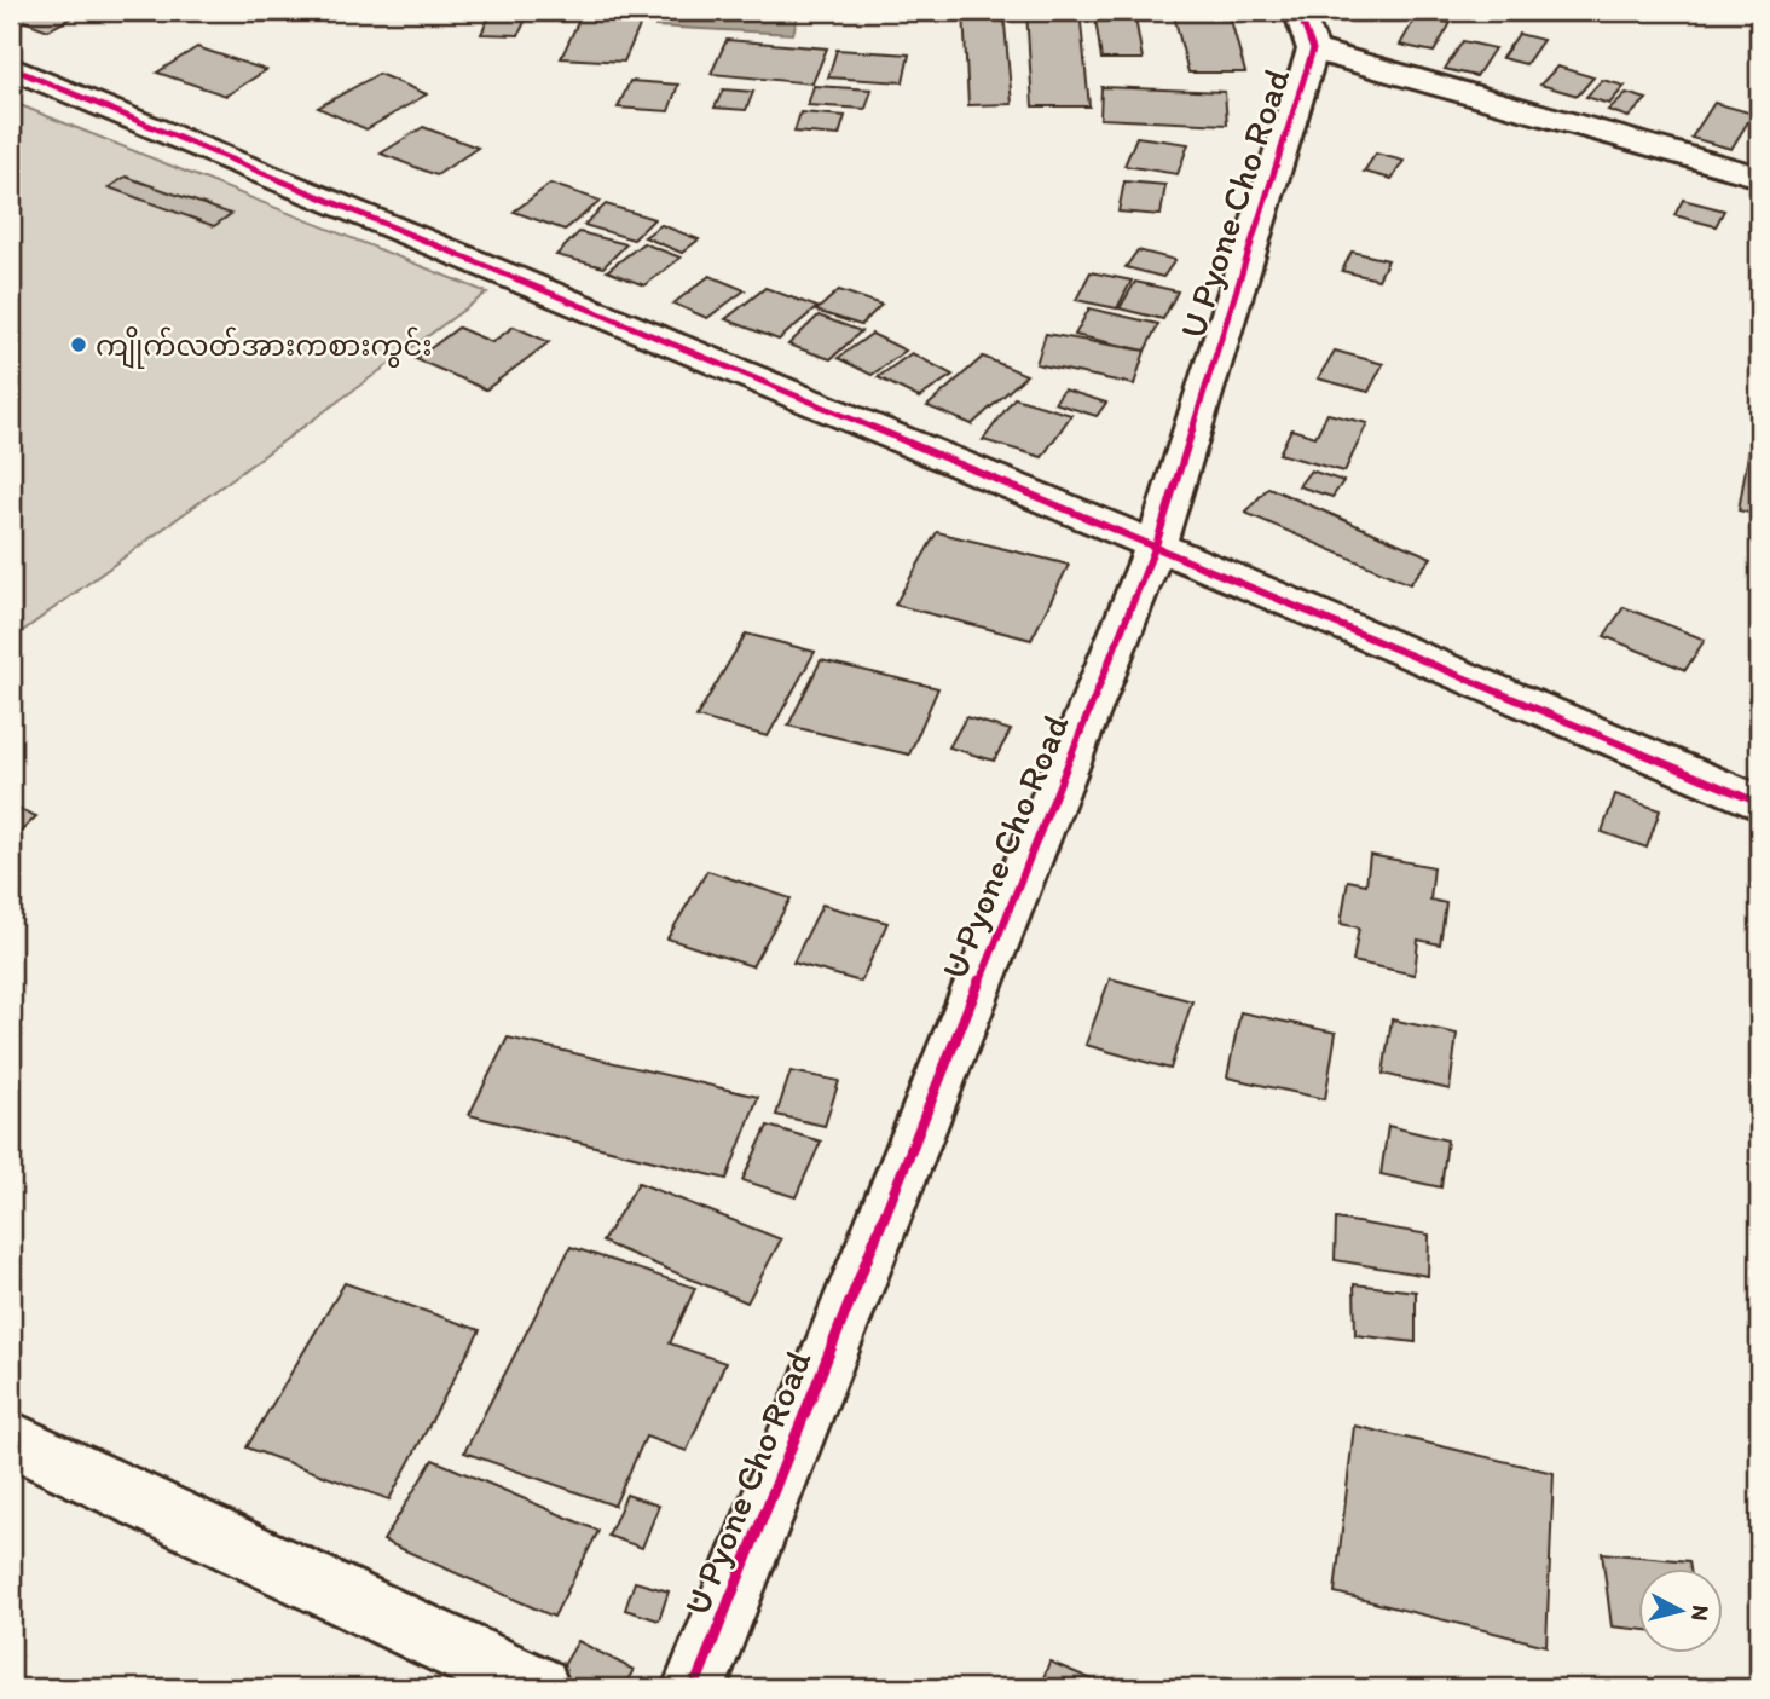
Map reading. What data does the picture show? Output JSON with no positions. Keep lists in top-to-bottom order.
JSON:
{
  "streets": {
    "street": ["U Pyone Cho Road"]
  },
  "places": ["ကျိုက်လတ်အားကစားကွင်း"],
  "north": "right"
}
